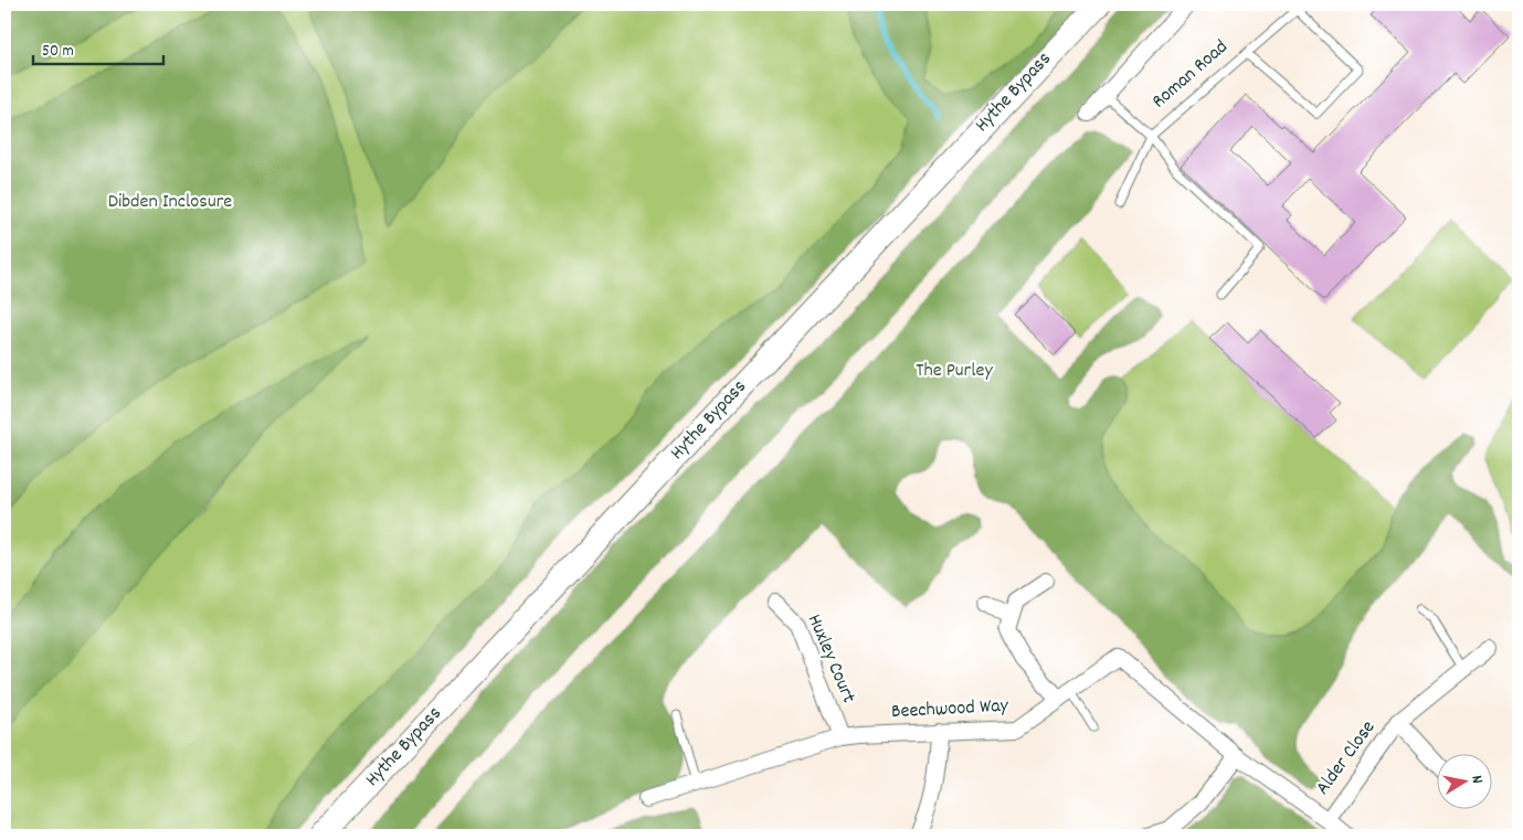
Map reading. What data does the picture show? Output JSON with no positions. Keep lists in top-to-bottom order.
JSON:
{
  "streets": {
    "main road": ["Hythe Bypass"],
    "street": ["Huxley Court", "Beechwood Way", "Alder Close"],
    "lane": ["Roman Road"]
  },
  "crossings": [
    ["Huxley Court", "Beechwood Way"],
    ["Beechwood Way", "Alder Close"]
  ],
  "parks": ["Dibden Inclosure", "The Purley"],
  "scale_bar": "50 m",
  "north": "right"
}
